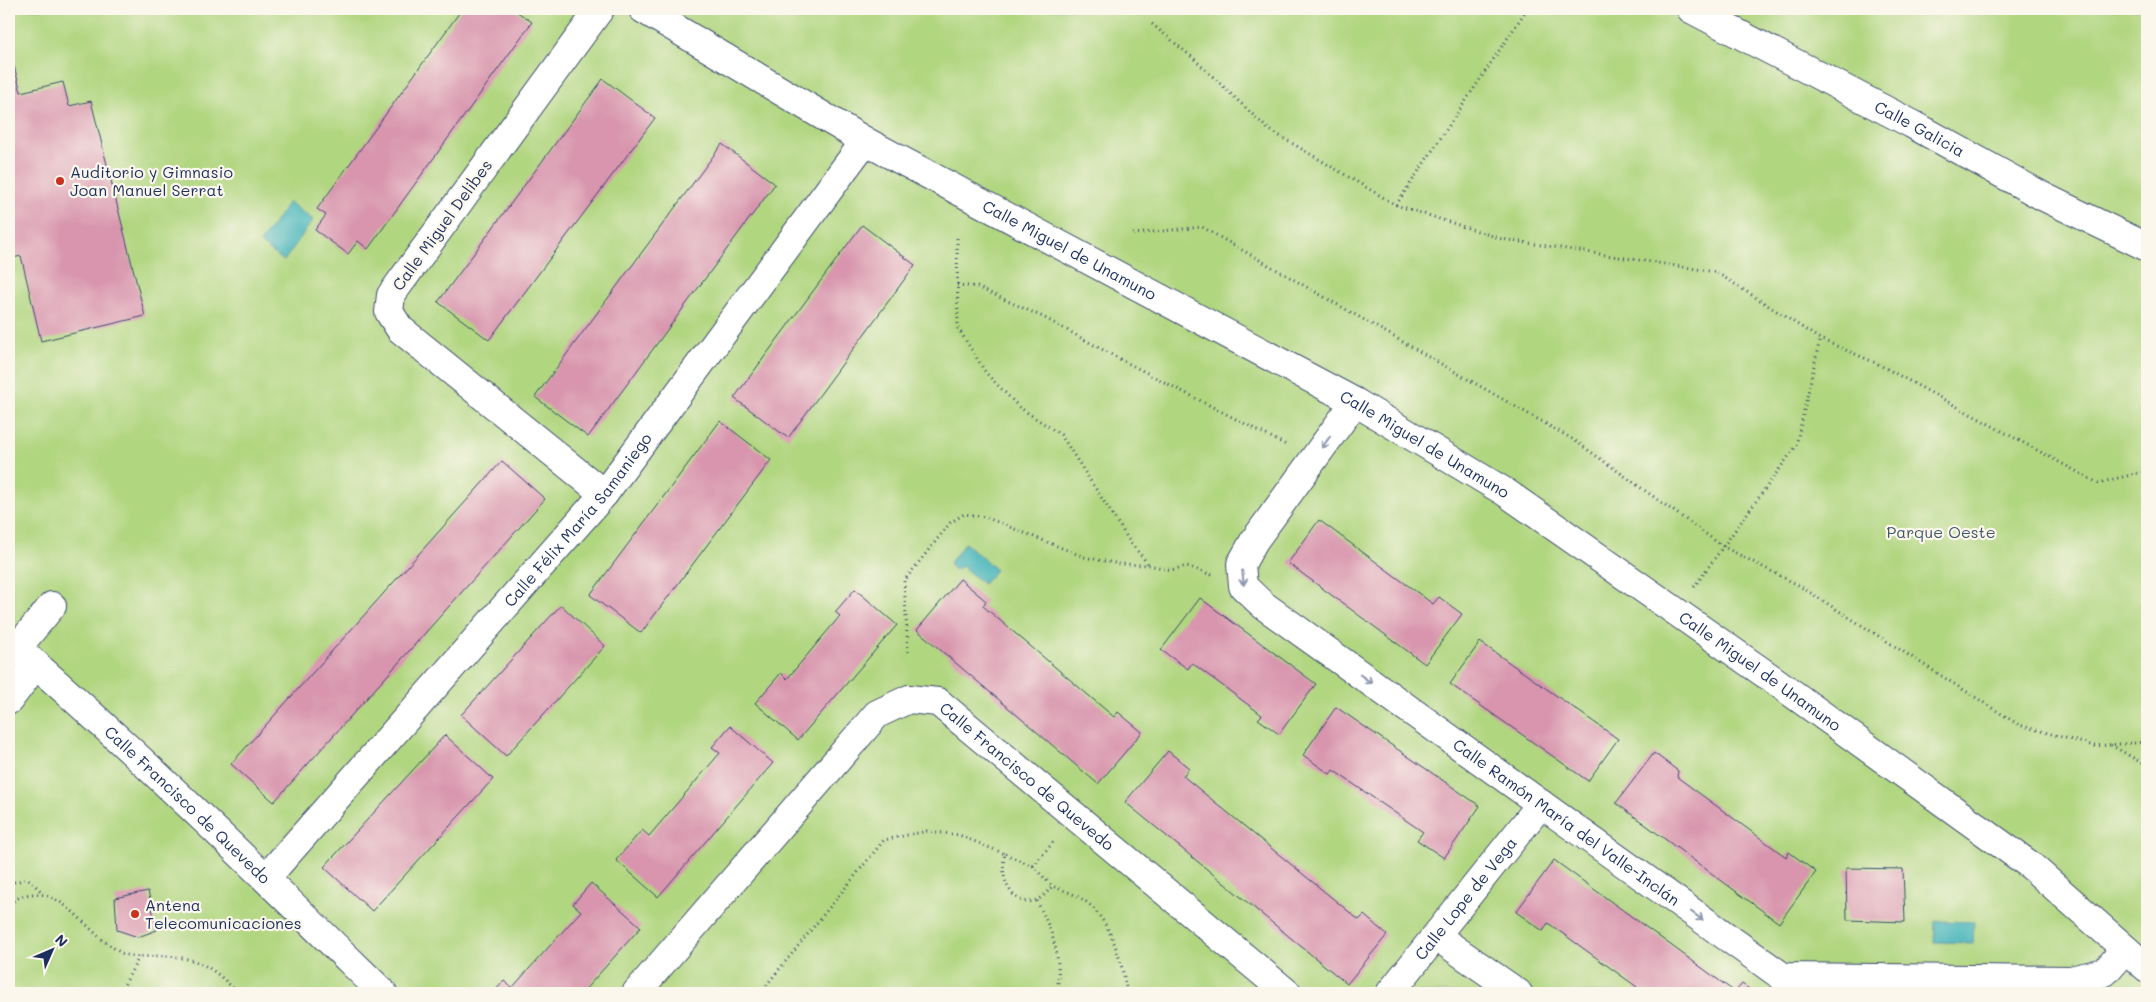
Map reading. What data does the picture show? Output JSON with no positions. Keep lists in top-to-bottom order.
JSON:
{
  "streets": {
    "street": [
      "Calle Galicia",
      "Calle Miguel Delibes",
      "Calle Miguel de Unamuno",
      "Calle Félix María Samaniego",
      "Calle Francisco de Quevedo",
      "Calle Ramón María del Valle-Inclán",
      "Calle Lope de Vega"
    ]
  },
  "crossings": [
    ["Calle Miguel Delibes", "Calle Félix María Samaniego"],
    ["Calle Miguel de Unamuno", "Calle Félix María Samaniego"],
    ["Calle Miguel de Unamuno", "Calle Ramón María del Valle-Inclán"],
    ["Calle Félix María Samaniego", "Calle Francisco de Quevedo"],
    ["Calle Ramón María del Valle-Inclán", "Calle Lope de Vega"]
  ],
  "one_way": ["Calle Ramón María del Valle-Inclán"],
  "parks": ["Parque Oeste"],
  "places": ["Auditorio y Gimnasio Joan Manuel Serrat", "Antena Telecomunicaciones"],
  "north": "top right"
}
